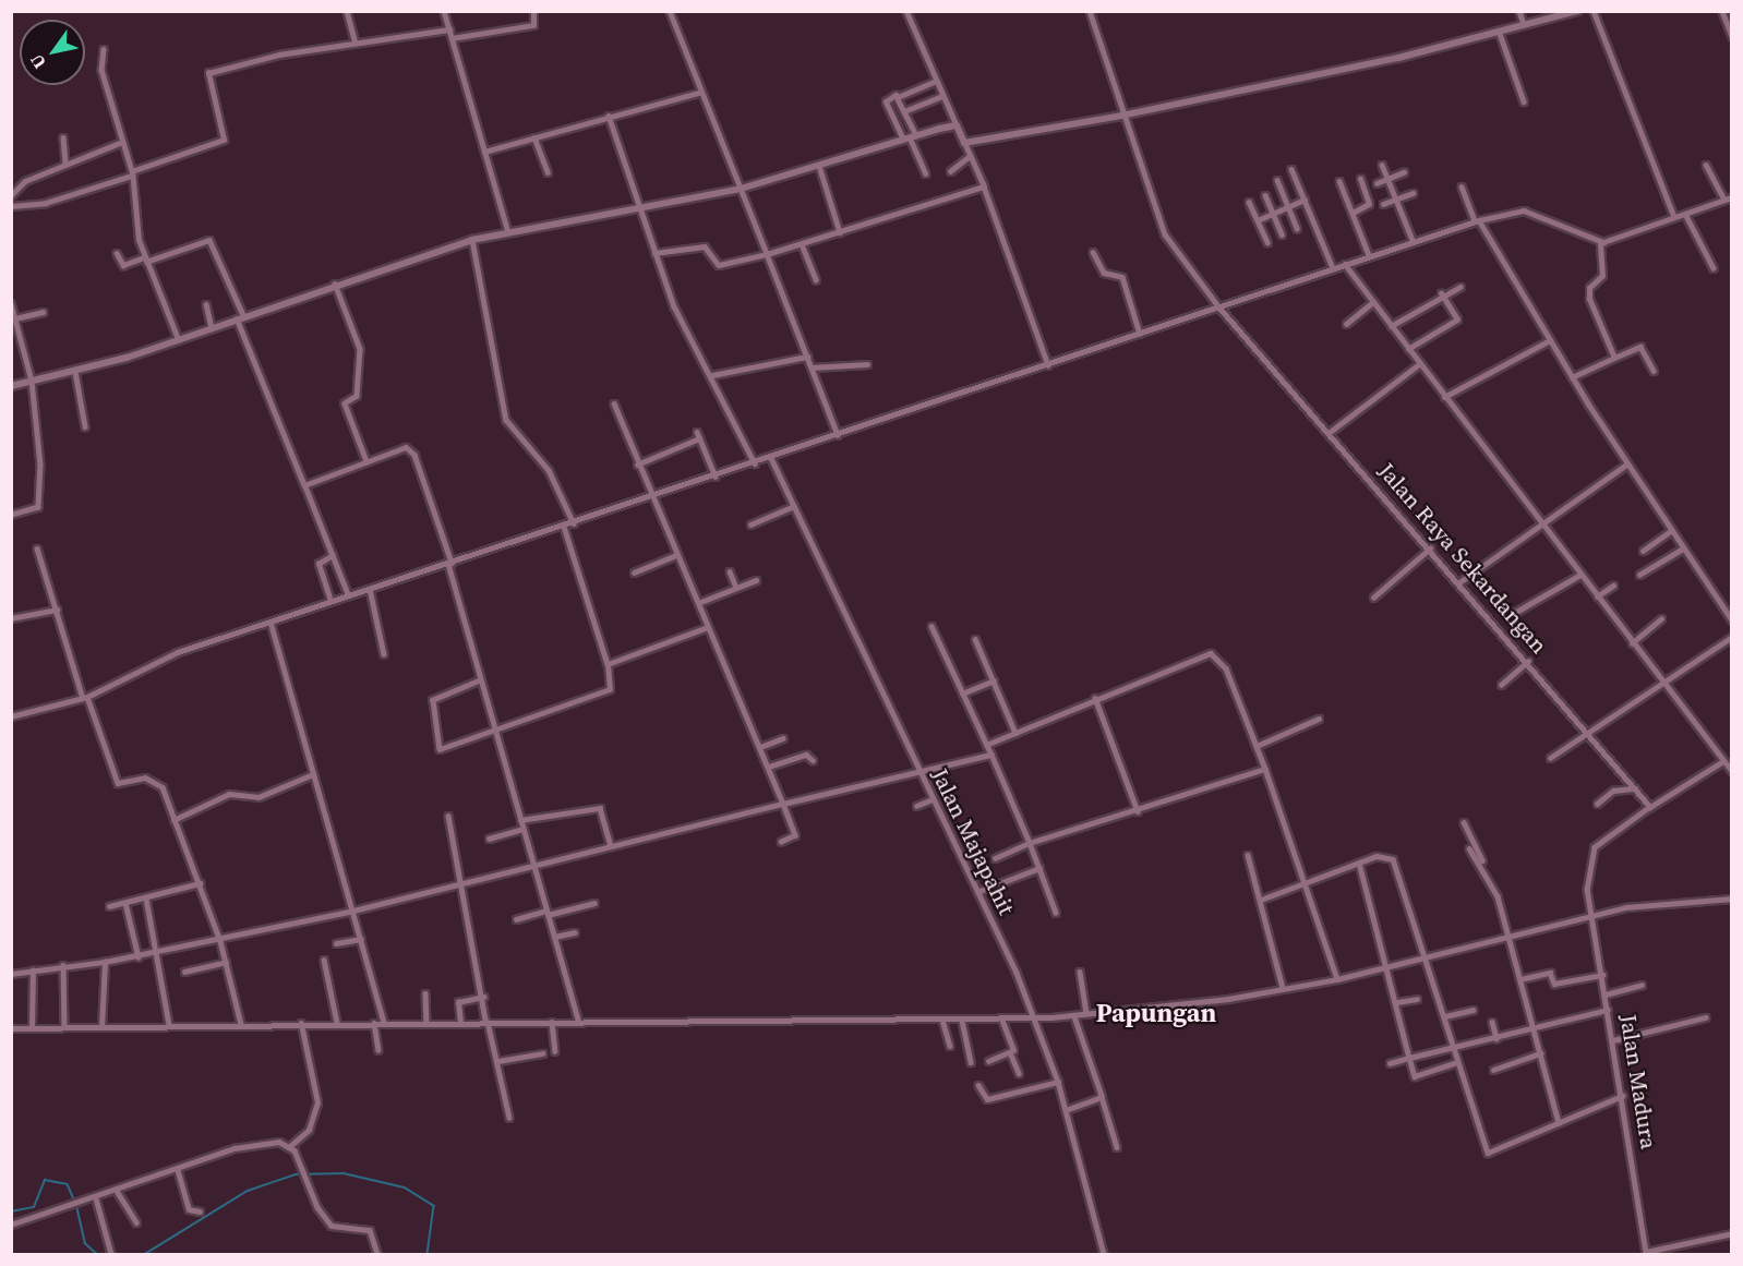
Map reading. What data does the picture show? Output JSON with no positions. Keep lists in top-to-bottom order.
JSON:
{
  "streets": {
    "street": ["Jalan Raya Sekardangan", "Jalan Majapahit", "Jalan Madura"]
  },
  "districts": ["Papungan"],
  "north": "bottom left"
}
